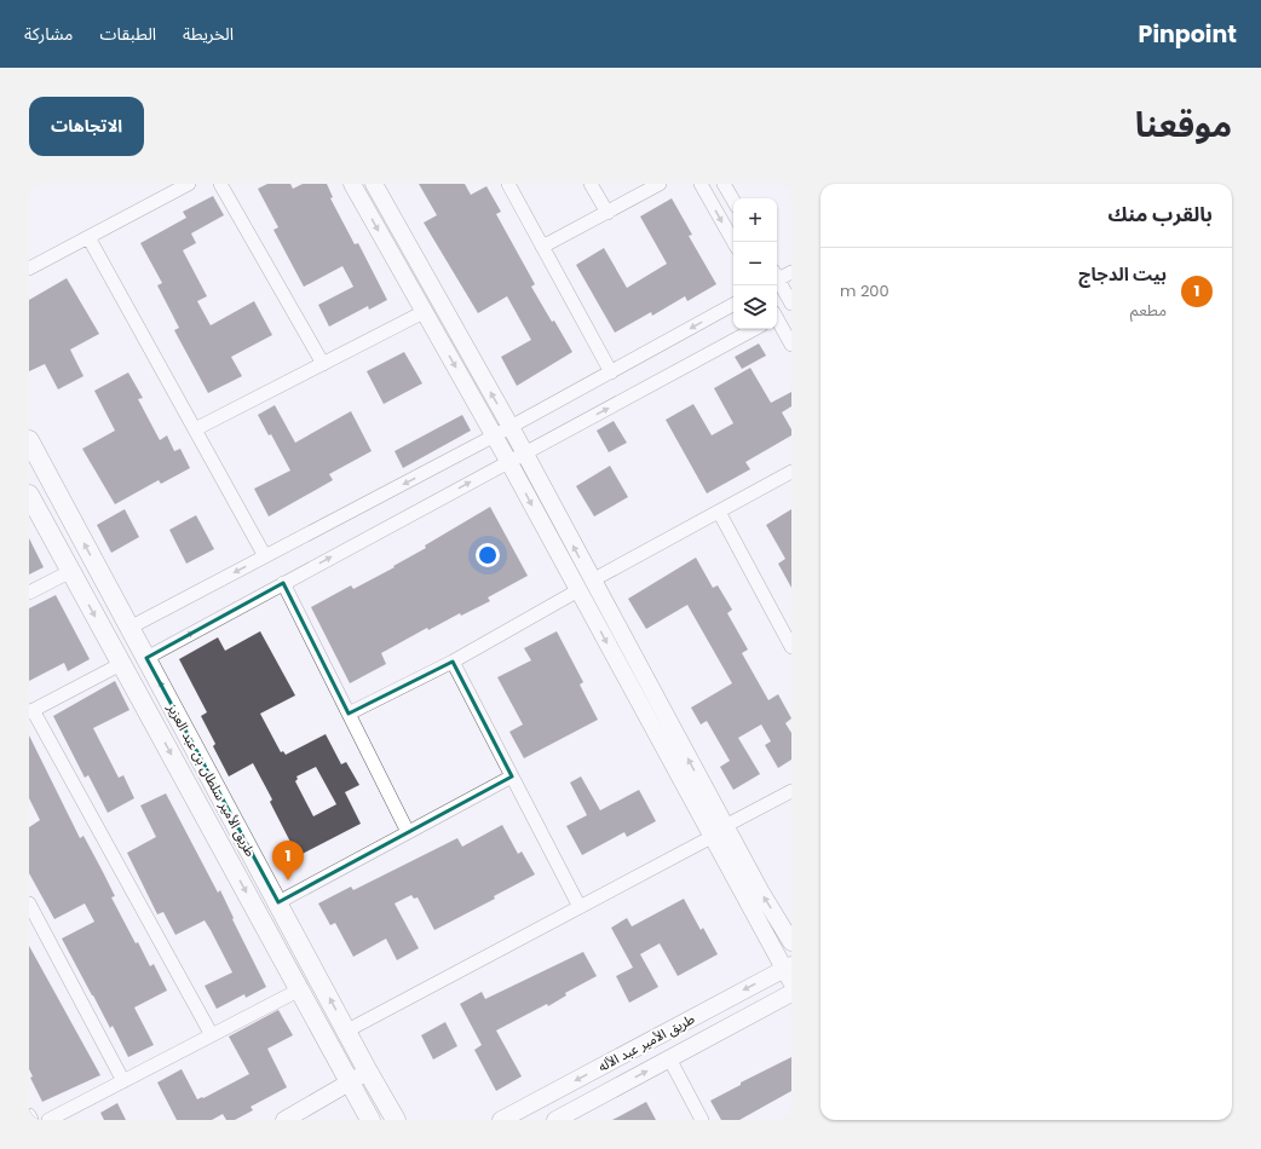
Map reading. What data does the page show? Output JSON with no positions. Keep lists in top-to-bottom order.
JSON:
{
  "streets": {
    "main road": ["طريق الأمير سلطان بن عبد العزيز"],
    "street": ["طريق الأمير عبد الأله"]
  },
  "page": {
    "header": "Pinpoint",
    "nav": ["الخريطة", "الطبقات", "مشاركة"],
    "title": "موقعنا",
    "buttons": "الاتجاهات",
    "heading": "بالقرب منك",
    "map_buttons": ["+", "−"],
    "list": [
      {
        "mark": "1",
        "name": "بيت الدجاج",
        "note": "مطعم",
        "value": "200 m"
      }
    ],
    "pins": "1"
  }
}
